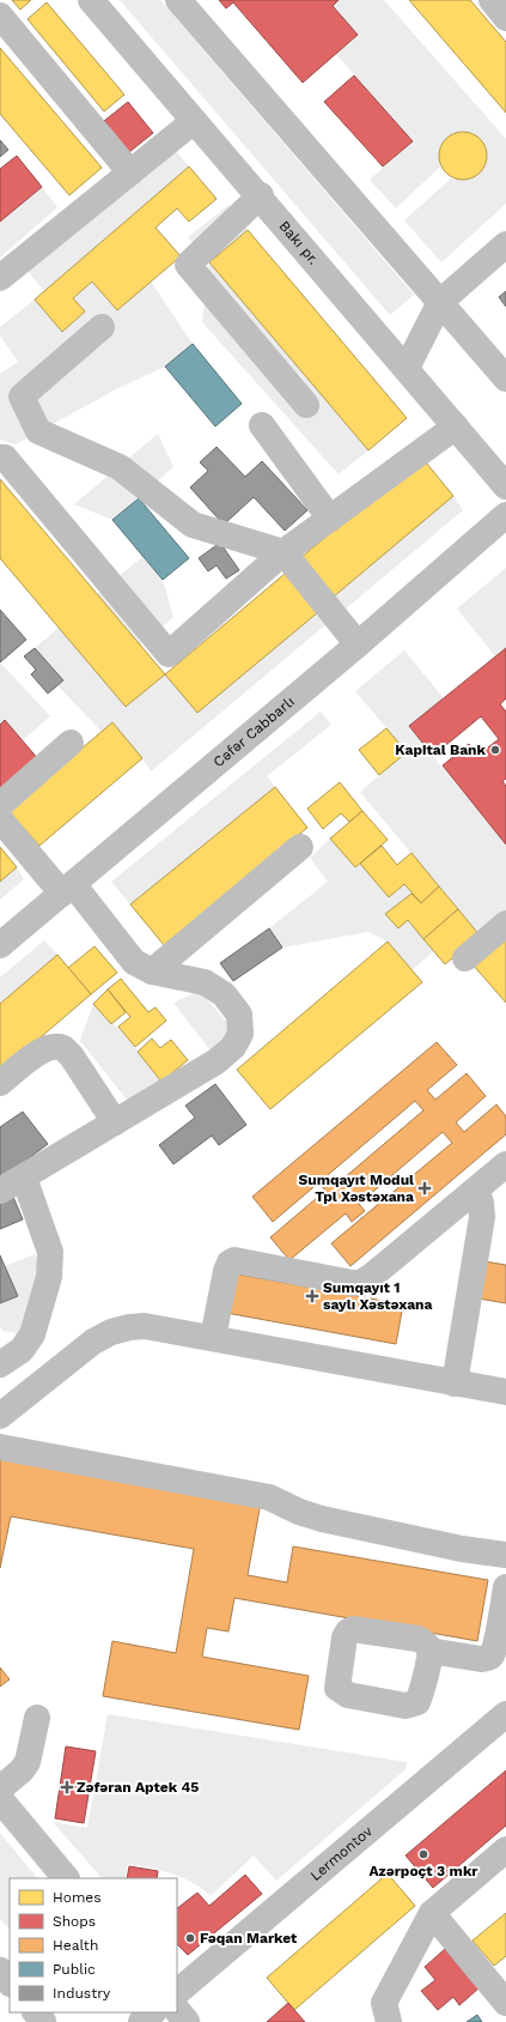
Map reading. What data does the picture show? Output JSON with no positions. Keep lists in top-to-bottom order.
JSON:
{
  "streets": {
    "street": ["Bakı pr.", "Cəfər Cabbarlı", "Lermontov"]
  },
  "places": {
    "other": ["Kapital Bank", "Azərpoçt 3 mkr", "Fəqan Market"],
    "health": ["Sumqayıt Modul Tpl Xəstəxana", "Sumqayıt 1 saylı Xəstəxana", "Zəfəran Aptek 45"]
  },
  "legend": [
    "Homes",
    "Shops",
    "Health",
    "Public",
    "Industry"
  ]
}
